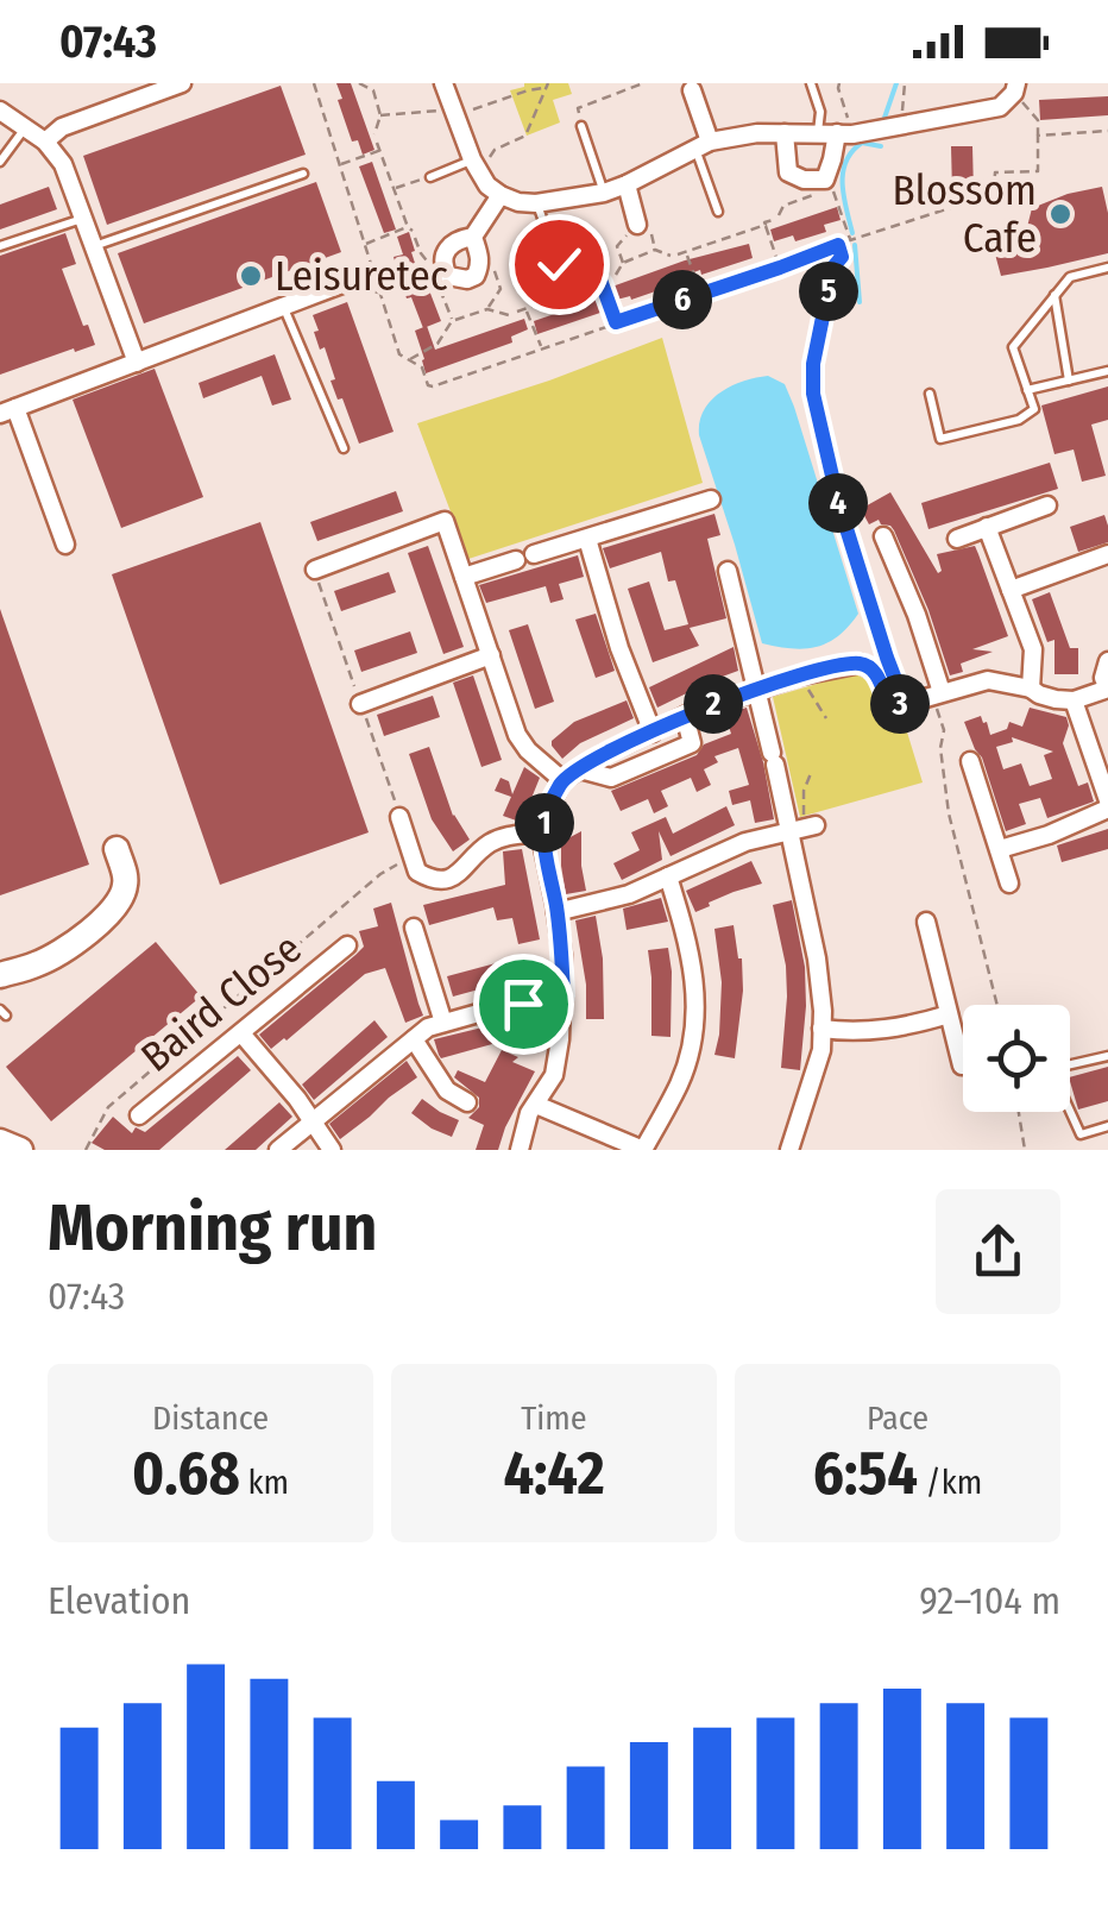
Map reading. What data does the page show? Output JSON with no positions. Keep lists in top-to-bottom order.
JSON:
{
  "streets": {
    "street": ["Baird Close"]
  },
  "places": ["Blossom Cafe", "Leisuretec"],
  "page": {
    "status": "07:43",
    "pins": [
      "5",
      "6",
      "4",
      "2",
      "3",
      "1"
    ],
    "heading": ["Morning run", "07:43"],
    "stats": [
      ["Distance", "0.68 km"],
      ["Time", "4:42"],
      ["Pace", "6:54 /km"]
    ],
    "chart": ["Elevation", "92–104 m"]
  }
}
